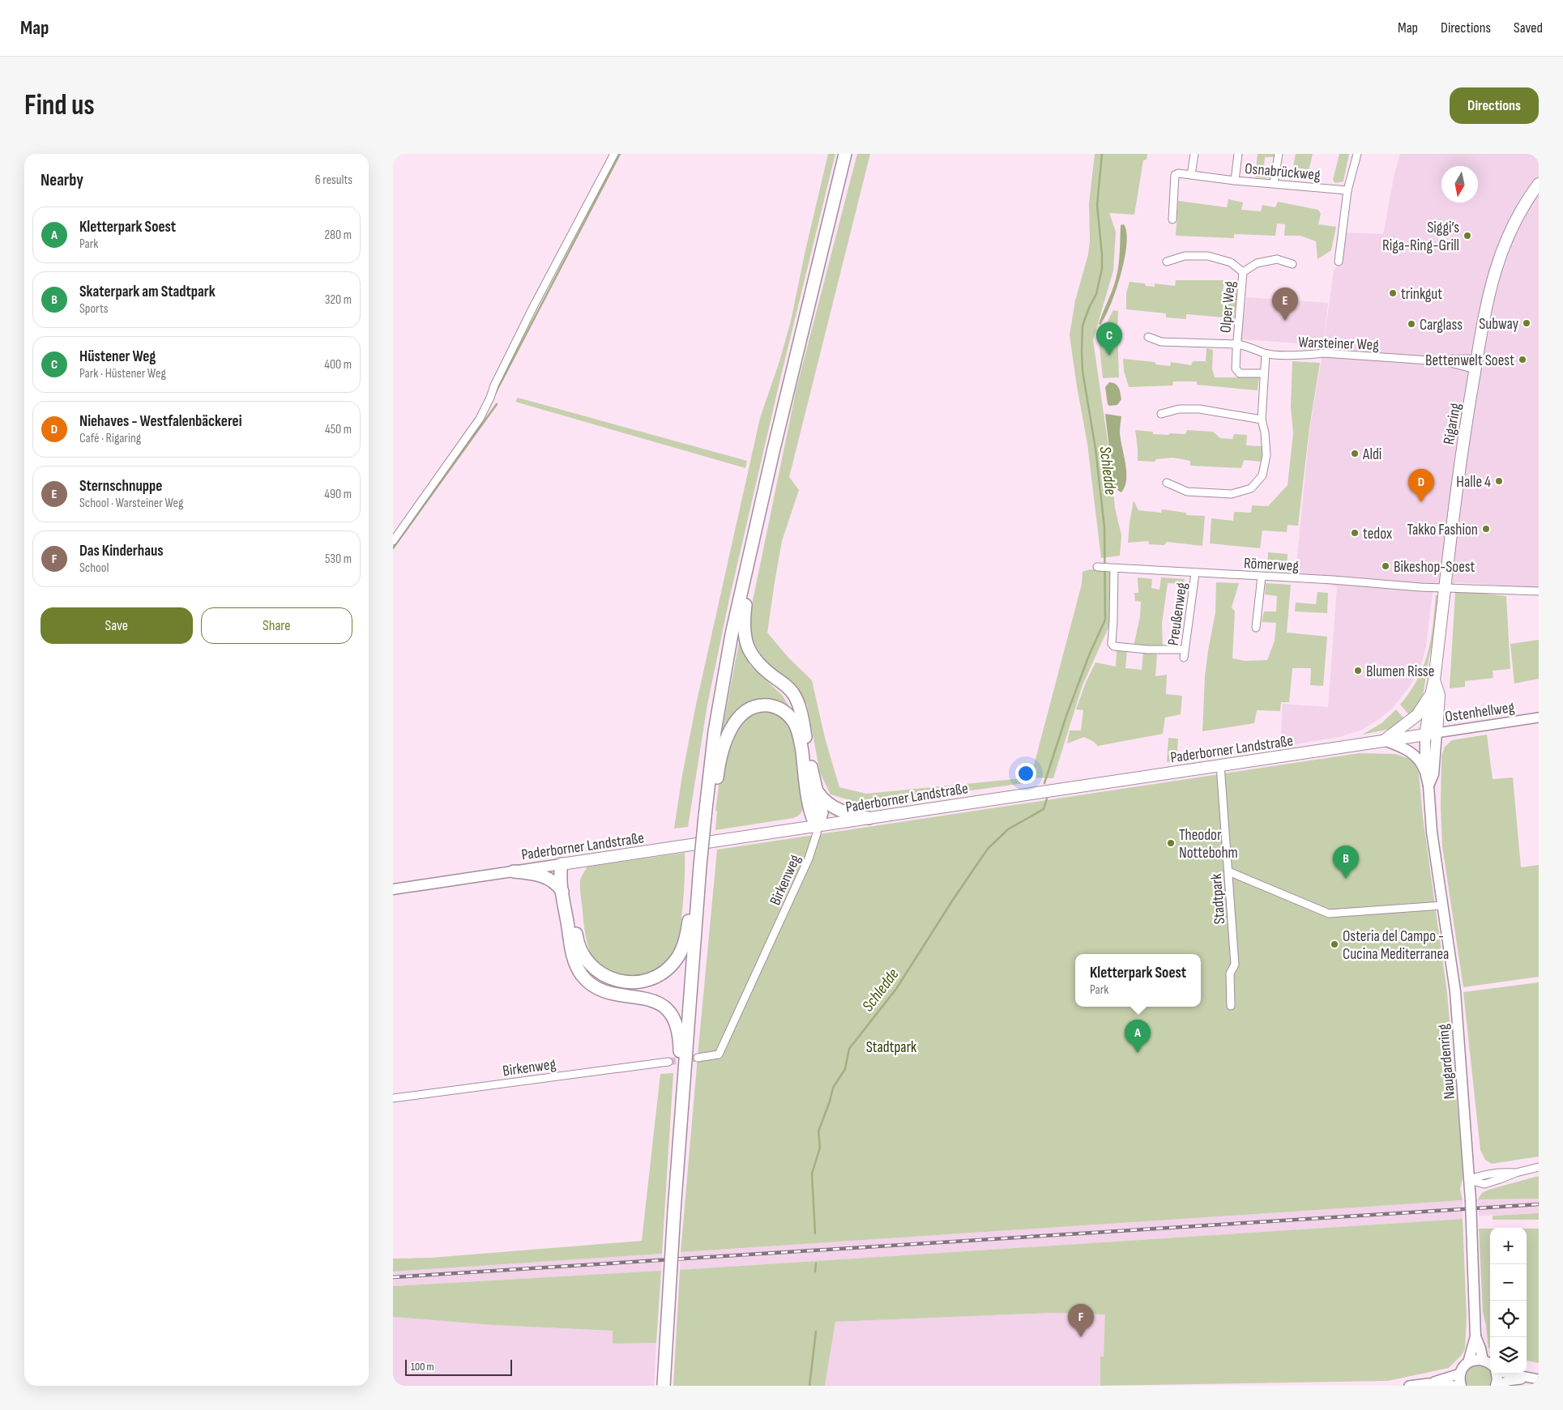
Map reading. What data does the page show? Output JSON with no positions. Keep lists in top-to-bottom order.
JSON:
{
  "streets": {
    "main road": ["Rigaring", "Paderborner Landstraße", "Naugardenring"],
    "street": [
      "Osnabrückweg",
      "Olper Weg",
      "Warsteiner Weg",
      "Römerweg",
      "Preußenweg",
      "Ostenhellweg",
      "Birkenweg",
      "Stadtpark"
    ]
  },
  "crossings": [
    ["Olper Weg", "Warsteiner Weg"],
    ["Warsteiner Weg", "Rigaring"],
    ["Rigaring", "Römerweg"],
    ["Rigaring", "Ostenhellweg"],
    ["Rigaring", "Paderborner Landstraße"],
    ["Rigaring", "Naugardenring"],
    ["Römerweg", "Preußenweg"],
    ["Ostenhellweg", "Paderborner Landstraße"],
    ["Ostenhellweg", "Naugardenring"],
    ["Paderborner Landstraße", "Birkenweg"],
    ["Paderborner Landstraße", "Stadtpark"],
    ["Paderborner Landstraße", "Naugardenring"]
  ],
  "water": ["Schledde"],
  "parks": ["Stadtpark"],
  "places": [
    "Siggi’s Riga-Ring-Grill",
    "trinkgut",
    "Subway",
    "Carglass",
    "Bettenwelt Soest",
    "Aldi",
    "Halle 4",
    "Takko Fashion",
    "tedox",
    "Bikeshop-Soest",
    "Blumen Risse",
    "Theodor Nottebohm",
    "Osteria del Campo - Cucina Mediterranea"
  ],
  "scale_bar": "100 m",
  "north": "bottom",
  "page": {
    "header": "Map",
    "nav": ["Map", "Directions", "Saved"],
    "buttons": [
      "Directions",
      ["Save", "Share"]
    ],
    "title": "Find us",
    "heading": ["Nearby", "6 results"],
    "list": [
      {
        "mark": "A",
        "name": "Kletterpark Soest",
        "note": "Park",
        "value": "280 m"
      },
      {
        "mark": "B",
        "name": "Skaterpark am Stadtpark",
        "note": "Sports",
        "value": "320 m"
      },
      {
        "mark": "C",
        "name": "Hüstener Weg",
        "note": "Park · Hüstener Weg",
        "value": "400 m"
      },
      {
        "mark": "D",
        "name": "Niehaves - Westfalenbäckerei",
        "note": "Café · Rigaring",
        "value": "450 m"
      },
      {
        "mark": "E",
        "name": "Sternschnuppe",
        "note": "School · Warsteiner Weg",
        "value": "490 m"
      },
      {
        "mark": "F",
        "name": "Das Kinderhaus",
        "note": "School",
        "value": "530 m"
      }
    ],
    "pins": [
      "E",
      "C",
      "D",
      "B",
      "A",
      "F"
    ],
    "popup": ["Kletterpark Soest", "Park"],
    "map_buttons": ["+", "−"],
    "scale": "100 m"
  }
}
